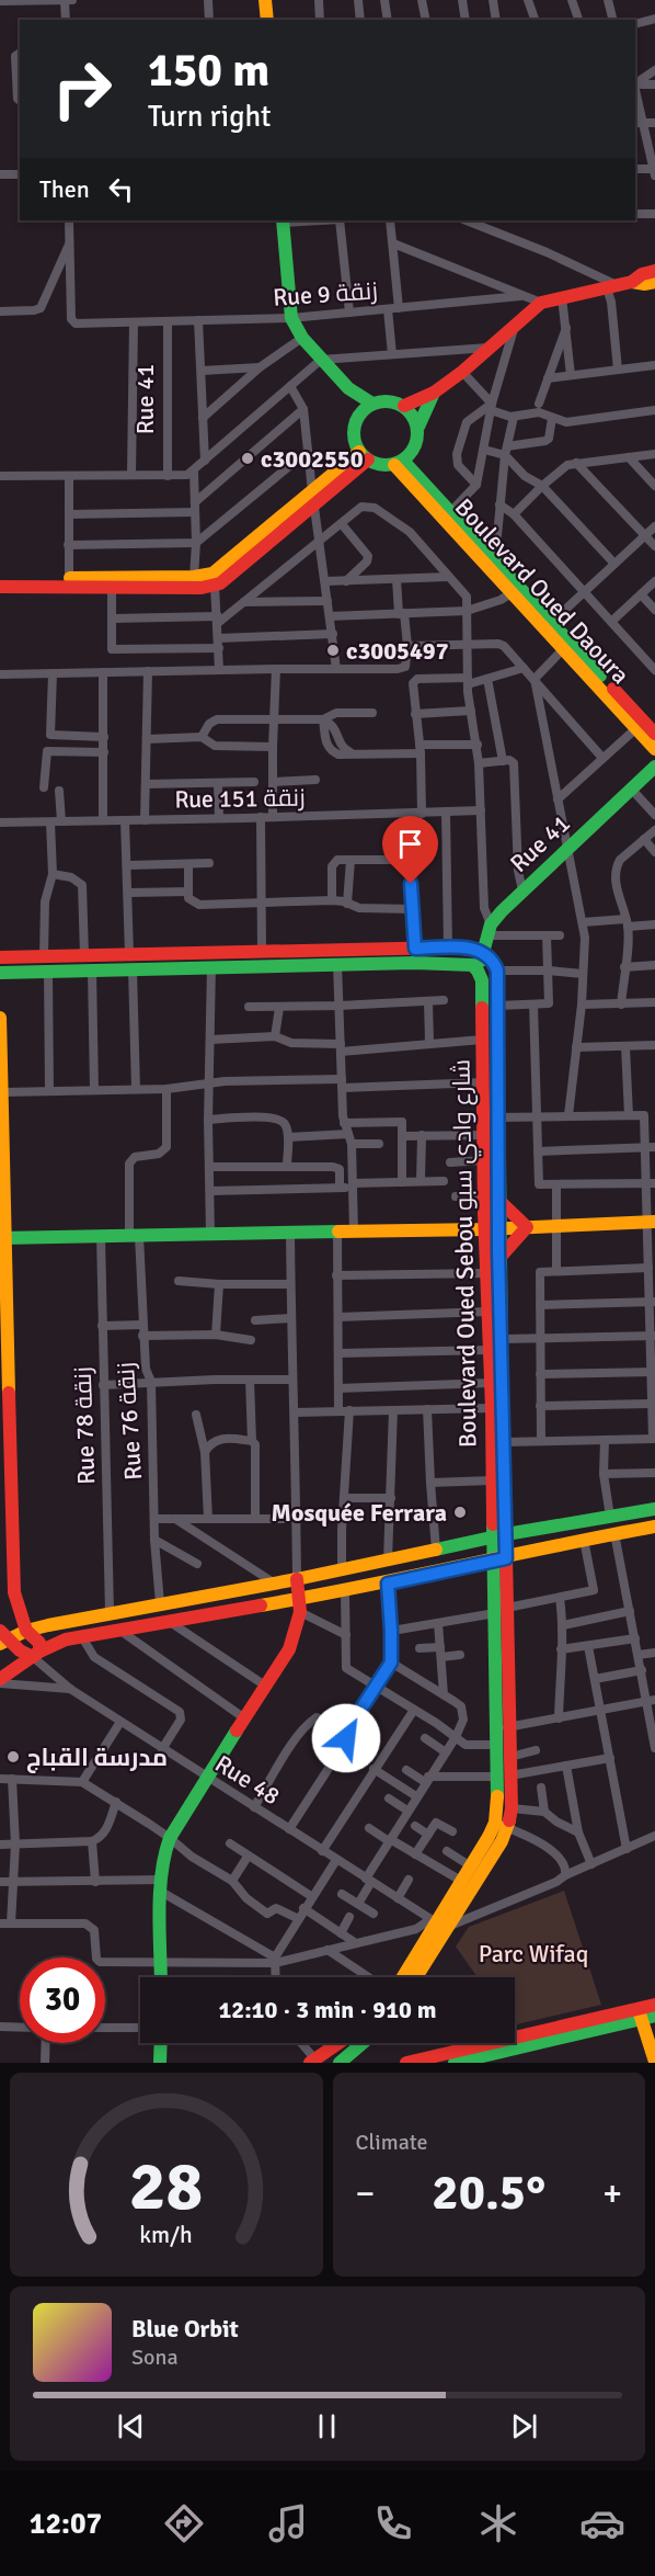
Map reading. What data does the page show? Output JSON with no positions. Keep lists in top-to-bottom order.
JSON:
{
  "streets": {
    "street": [
      "Rue 9 زنقة",
      "Rue 41",
      "Boulevard Oued Daoura",
      "Rue 151 زنقة",
      "Boulevard Oued Sebou شارع وادي سبو",
      "Rue 76 زنقة",
      "Rue 78 زنقة",
      "Rue 48"
    ]
  },
  "crossings": [
    ["Rue 9 زنقة", "Rue 41"],
    ["Boulevard Oued Sebou شارع وادي سبو", "Rue 48"]
  ],
  "parks": ["Parc Wifaq"],
  "places": [
    "c3002550",
    "c3005497",
    "Mosquée Ferrara",
    "مدرسة القباج"
  ],
  "page": {
    "turn": ["150 m", "Turn right"],
    "then": "Then",
    "limit": "30",
    "trip": "12:10 · 3 min · 910 m",
    "tile": "Climate",
    "heat": ["−", "20.5°", "+"],
    "song": ["Blue Orbit", "Sona"],
    "tabs": "12:07",
    "gauge": ["28", "km/h"]
  }
}
